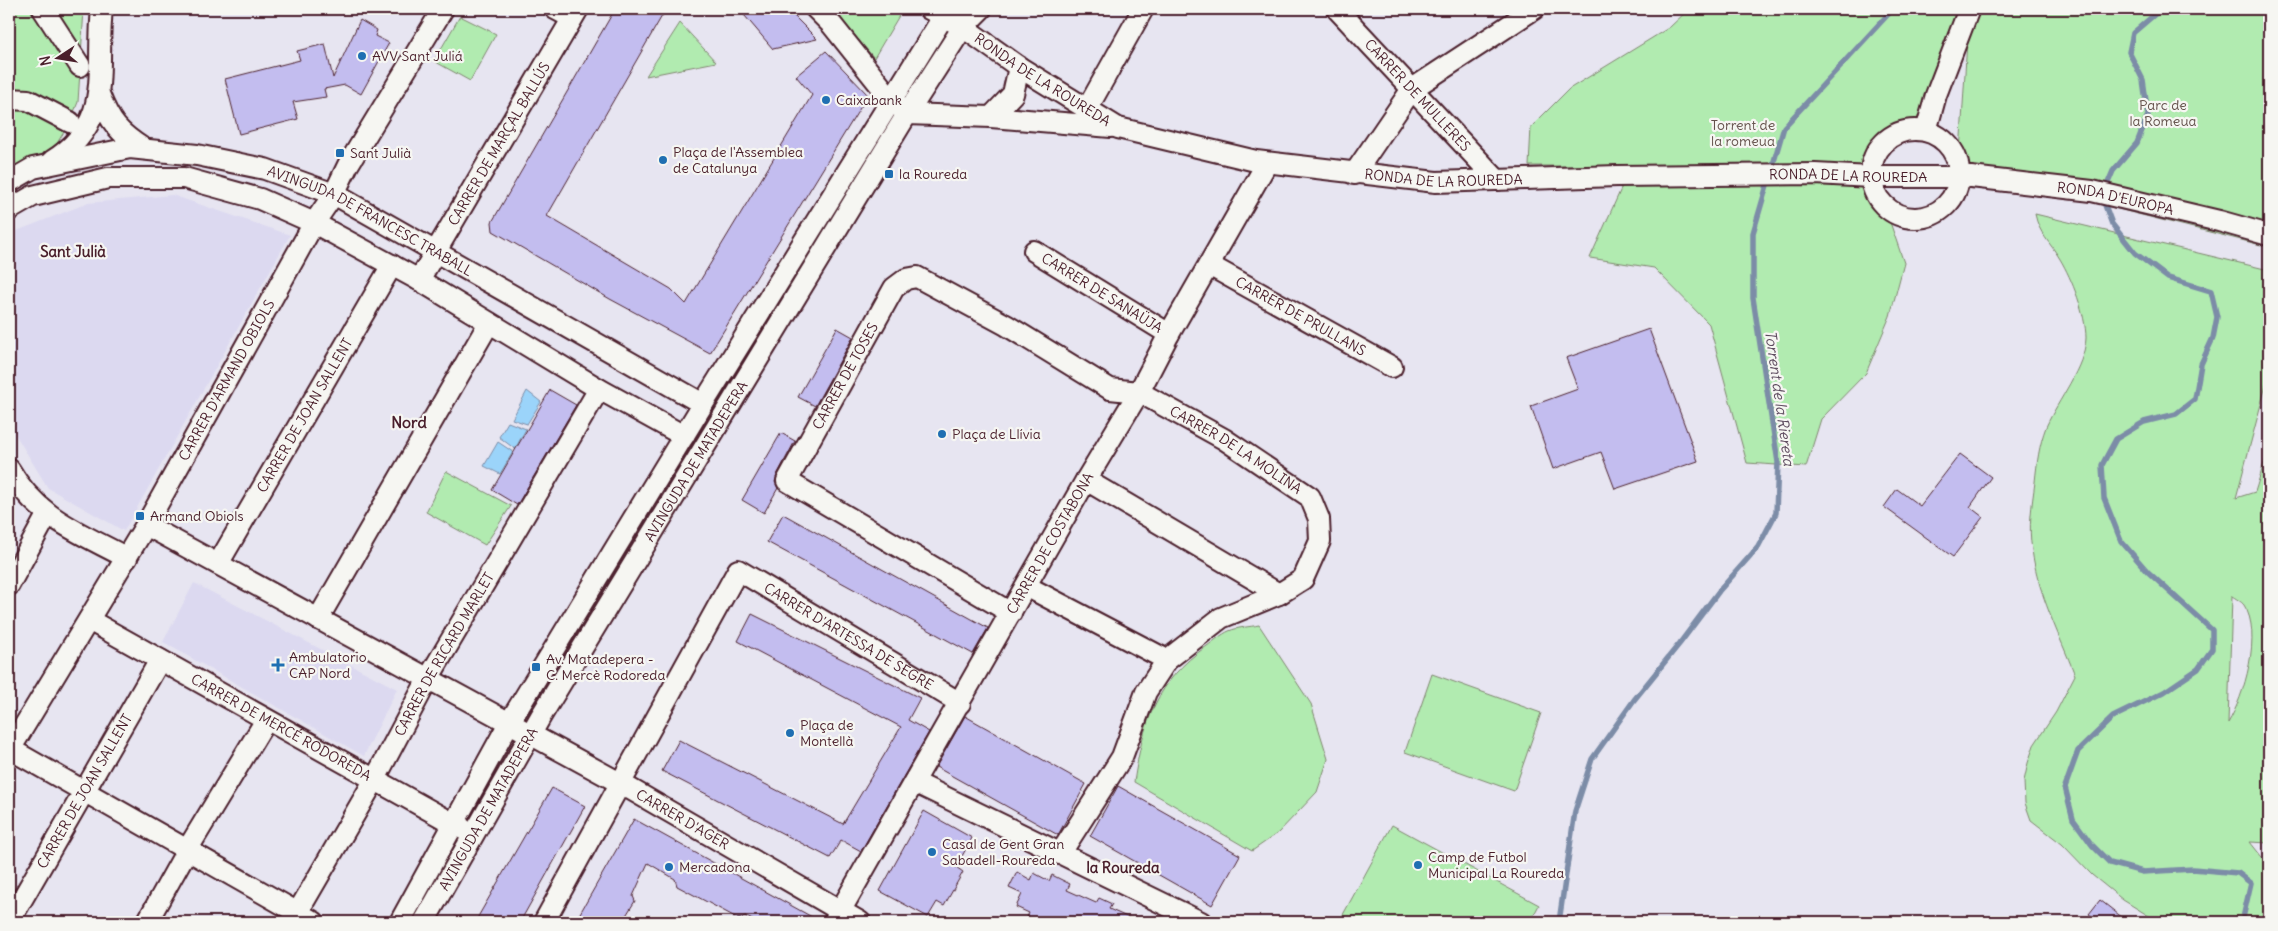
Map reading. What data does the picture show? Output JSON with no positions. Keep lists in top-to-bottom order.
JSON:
{
  "streets": {
    "street": [
      "RONDA DE LA ROUREDA",
      "CARRER DE MULLERES",
      "CARRER DE MARÇAL BALLÚS",
      "RONDA D'EUROPA",
      "AVINGUDA DE FRANCESC TRABALL",
      "CARRER DE SANAÜJA",
      "CARRER DE PRULLANS",
      "CARRER DE TOSES",
      "CARRER D'ARMAND OBIOLS",
      "CARRER DE JOAN SALLENT",
      "CARRER DE LA MOLINA",
      "AVINGUDA DE MATADEPERA",
      "CARRER DE COSTABONA",
      "CARRER D'ARTESSA DE SEGRE",
      "CARRER DE RICARD MARLET",
      "CARRER DE MERCÉ RODOREDA",
      "CARRER D'AGER"
    ]
  },
  "crossings": [
    ["RONDA DE LA ROUREDA", "CARRER DE MULLERES"],
    ["RONDA DE LA ROUREDA", "RONDA D'EUROPA"],
    ["RONDA DE LA ROUREDA", "AVINGUDA DE MATADEPERA"],
    ["RONDA DE LA ROUREDA", "CARRER DE COSTABONA"],
    ["CARRER DE MARÇAL BALLÚS", "AVINGUDA DE FRANCESC TRABALL"],
    ["AVINGUDA DE FRANCESC TRABALL", "CARRER D'ARMAND OBIOLS"],
    ["AVINGUDA DE FRANCESC TRABALL", "CARRER DE JOAN SALLENT"],
    ["AVINGUDA DE FRANCESC TRABALL", "AVINGUDA DE MATADEPERA"],
    ["AVINGUDA DE FRANCESC TRABALL", "CARRER DE RICARD MARLET"],
    ["CARRER DE SANAÜJA", "CARRER DE COSTABONA"],
    ["CARRER DE PRULLANS", "CARRER DE COSTABONA"],
    ["CARRER DE TOSES", "CARRER DE LA MOLINA"],
    ["CARRER DE TOSES", "CARRER DE COSTABONA"],
    ["CARRER D'ARMAND OBIOLS", "CARRER DE MERCÉ RODOREDA"],
    ["CARRER DE JOAN SALLENT", "CARRER DE MERCÉ RODOREDA"],
    ["CARRER DE LA MOLINA", "CARRER DE COSTABONA"],
    ["AVINGUDA DE MATADEPERA", "CARRER DE MERCÉ RODOREDA"],
    ["AVINGUDA DE MATADEPERA", "CARRER D'AGER"],
    ["CARRER DE COSTABONA", "CARRER D'ARTESSA DE SEGRE"],
    ["CARRER DE COSTABONA", "CARRER D'AGER"],
    ["CARRER D'ARTESSA DE SEGRE", "CARRER D'AGER"],
    ["CARRER DE RICARD MARLET", "CARRER DE MERCÉ RODOREDA"]
  ],
  "districts": ["Sant Julià", "Nord", "la Roureda"],
  "water": ["Torrent de la Riereta"],
  "parks": ["Parc de la Romeua", "Torrent de la romeua"],
  "places": {
    "other": [
      "AVV Sant Juliá",
      "Caixabank",
      "Plaça de l'Assemblea de Catalunya",
      "Plaça de Llívia",
      "Plaça de Montellà",
      "Casal de Gent Gran Sabadell-Roureda",
      "Camp de Futbol Municipal La Roureda",
      "Mercadona"
    ],
    "transit": [
      "Sant Julià",
      "la Roureda",
      "Armand Obiols",
      "Av. Matadepera - C. Mercè Rodoreda"
    ],
    "health": ["Ambulatorio CAP Nord"]
  },
  "north": "left"
}
